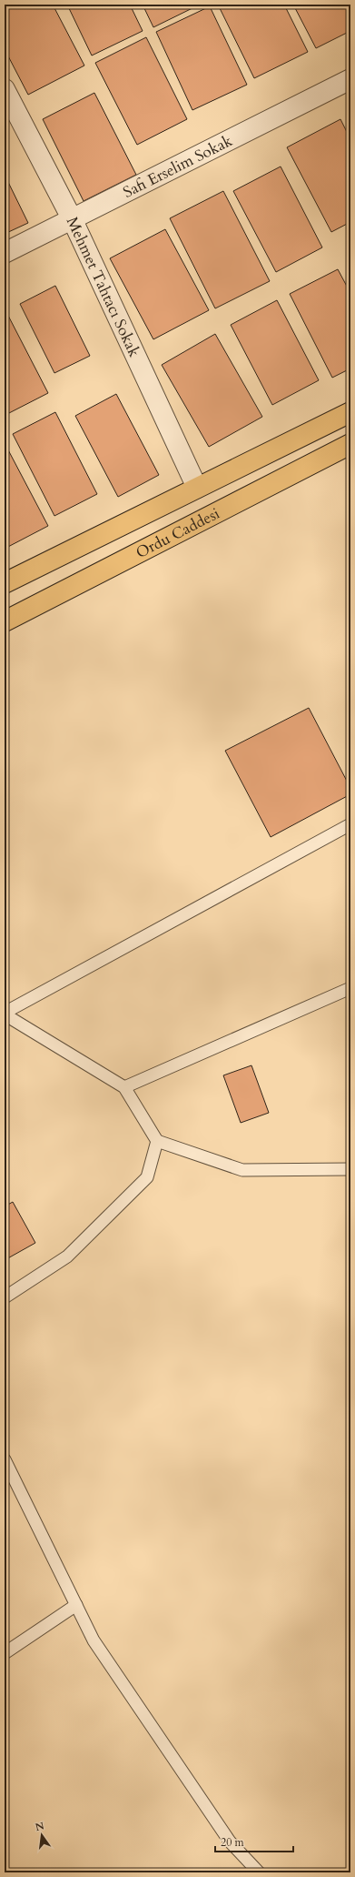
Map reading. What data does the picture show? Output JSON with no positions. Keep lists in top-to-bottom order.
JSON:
{
  "streets": {
    "main road": ["Ordu Caddesi"],
    "street": ["Safi Erselim Sokak", "Mehmet Tahtacı Sokak"]
  },
  "crossings": [
    ["Safi Erselim Sokak", "Mehmet Tahtacı Sokak"],
    ["Mehmet Tahtacı Sokak", "Ordu Caddesi"]
  ],
  "scale_bar": "20 m",
  "north": "top"
}
